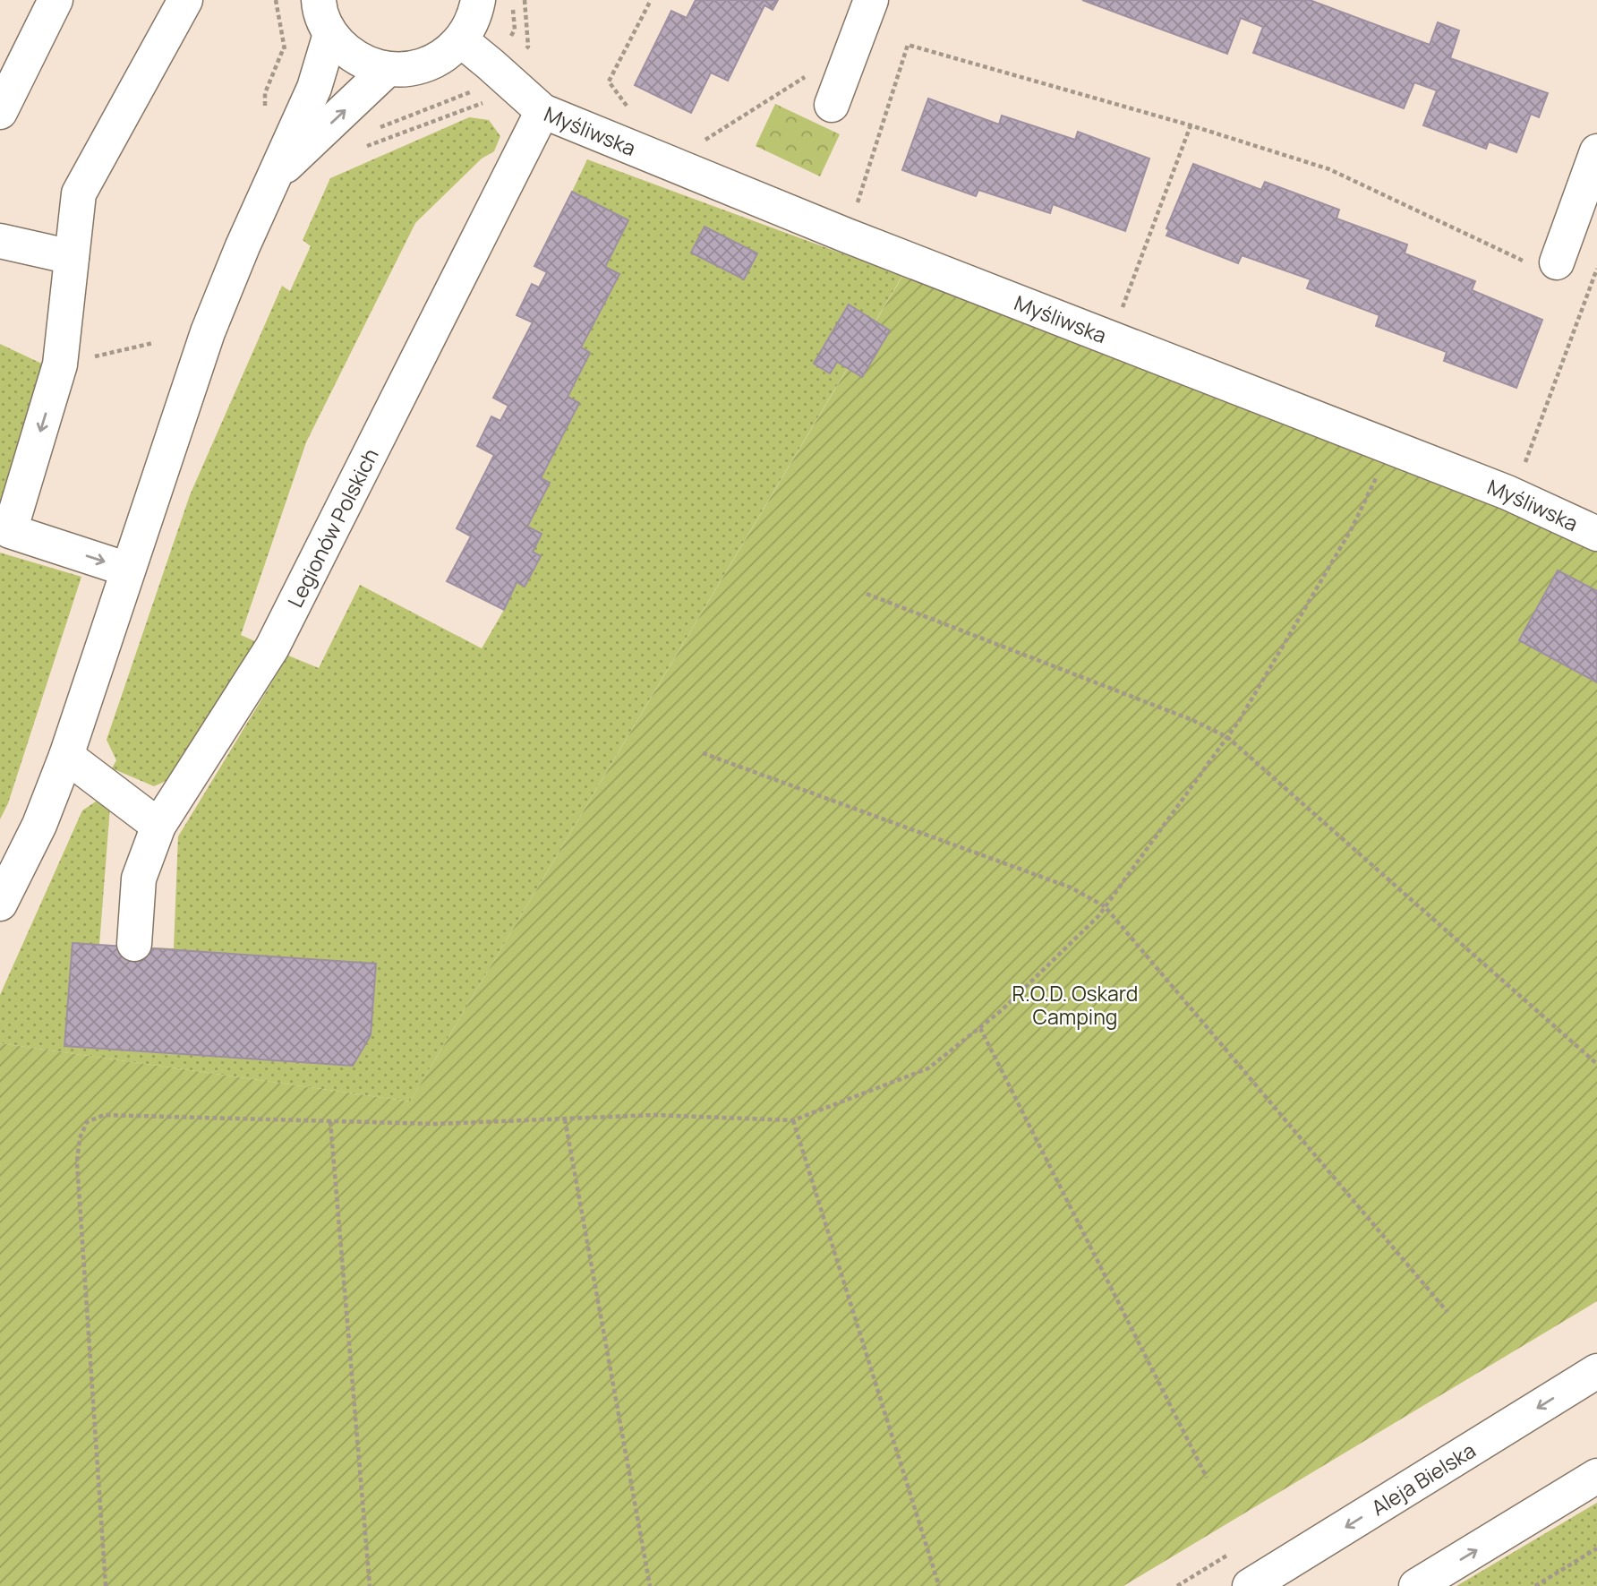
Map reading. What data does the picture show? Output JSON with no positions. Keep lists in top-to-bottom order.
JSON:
{
  "streets": {
    "street": ["Myśliwska", "Legionów Polskich", "Aleja Bielska"]
  },
  "crossings": [
    ["Myśliwska", "Legionów Polskich"]
  ],
  "parks": ["R.O.D. Oskard Camping"]
}
